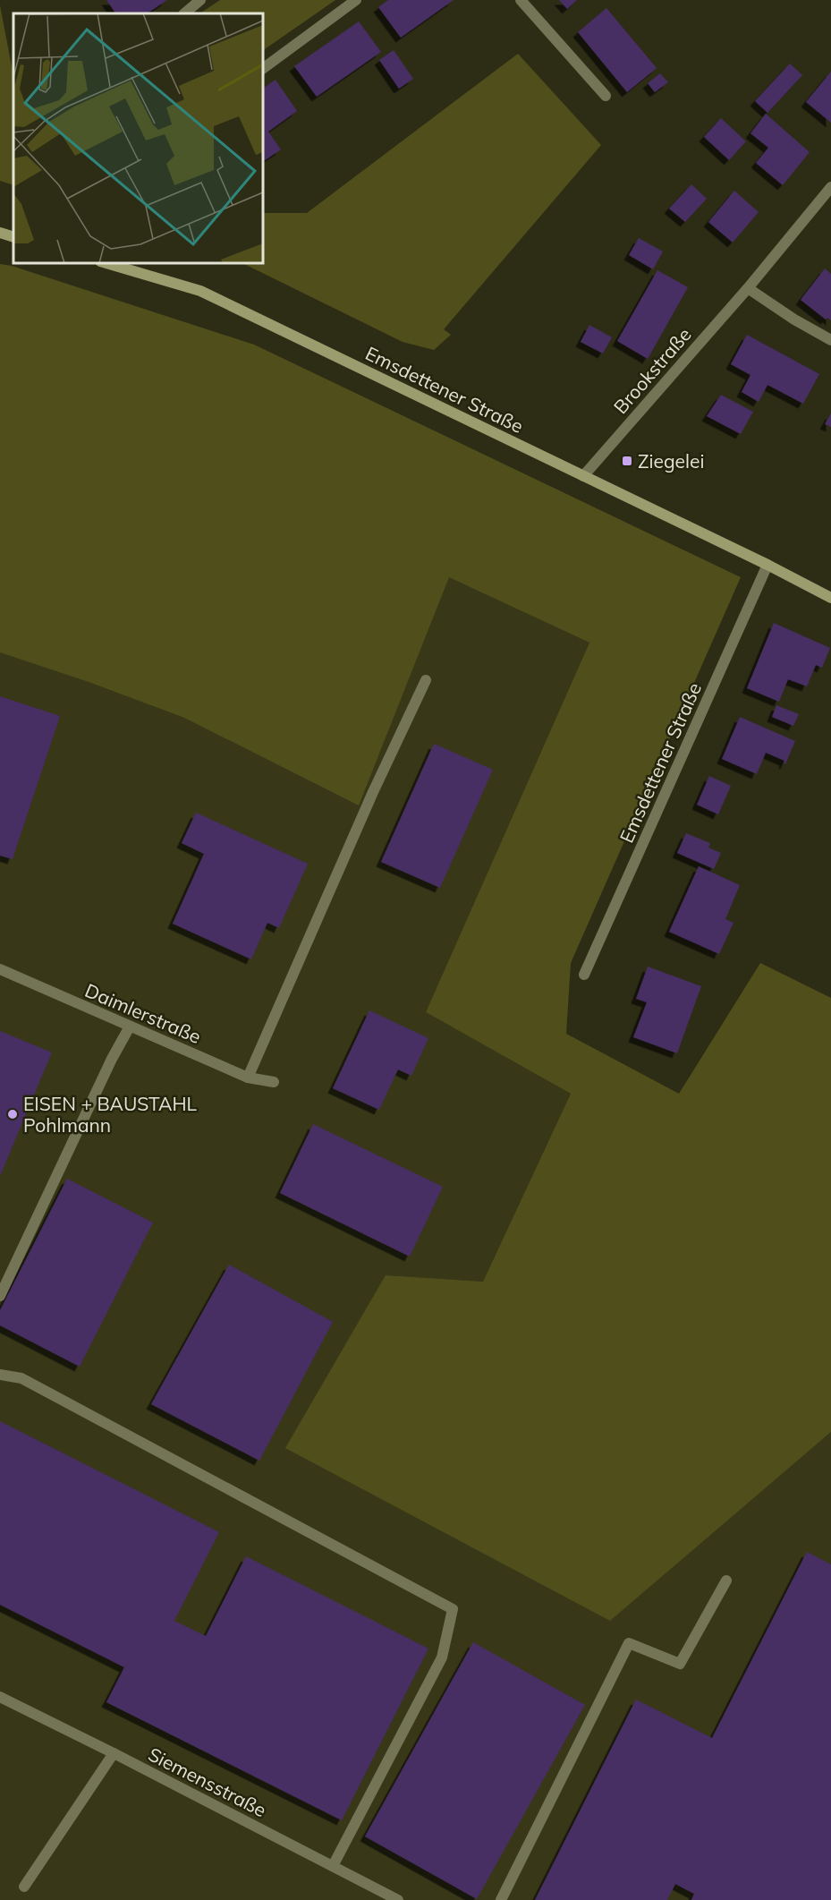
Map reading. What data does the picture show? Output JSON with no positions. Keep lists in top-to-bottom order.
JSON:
{
  "streets": {
    "main road": ["Emsdettener Straße"],
    "street": ["Brookstraße", "Daimlerstraße", "Siemensstraße"]
  },
  "crossings": [
    ["Brookstraße", "Emsdettener Straße"]
  ],
  "places": {
    "transit": ["Ziegelei"],
    "other": ["EISEN + BAUSTAHL Pohlmann"]
  }
}
